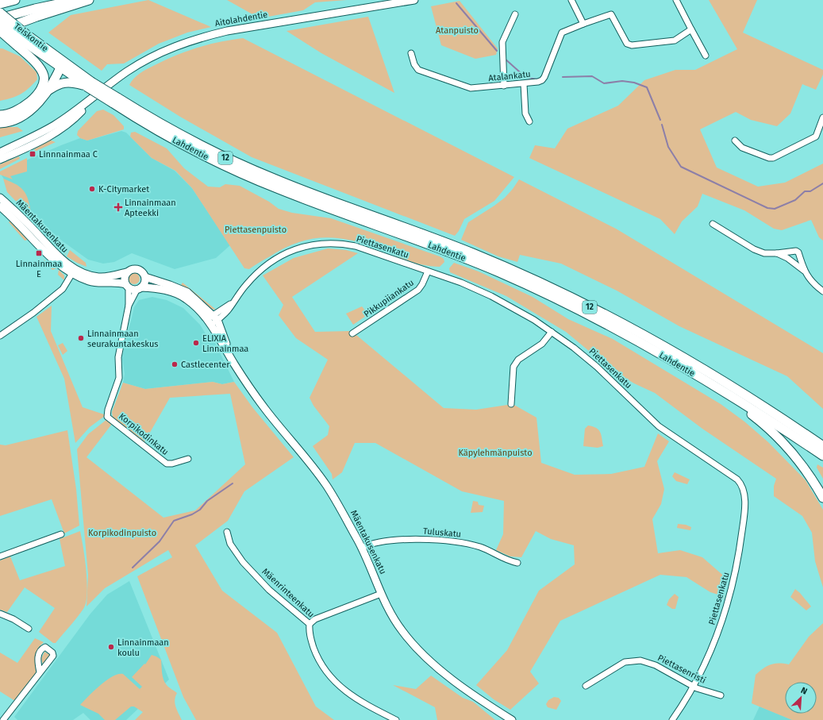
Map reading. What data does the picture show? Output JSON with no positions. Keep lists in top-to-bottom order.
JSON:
{
  "streets": {
    "highway": ["Teiskontie", "Lahdentie", "12"],
    "main road": ["Aitolahdentie", "Mäentakusenkatu"],
    "street": [
      "Atalankatu",
      "Piettasenkatu",
      "Pikkupiiankatu",
      "Korpikodinkatu",
      "Tuluskatu",
      "Mäenrinteenkatu",
      "Piettasenristi"
    ]
  },
  "crossings": [
    ["Teiskontie", "Lahdentie"],
    ["Mäentakusenkatu", "Piettasenkatu"],
    ["Mäentakusenkatu", "Korpikodinkatu"],
    ["Mäentakusenkatu", "Tuluskatu"],
    ["Piettasenkatu", "Pikkupiiankatu"],
    ["Piettasenkatu", "Piettasenristi"]
  ],
  "parks": [
    "Atanpuisto",
    "Piettasenpuisto",
    "Käpylehmänpuisto",
    "Korpikodinpuisto"
  ],
  "places": {
    "transit": ["Linnnainmaa C", "Linnainmaa E"],
    "other": [
      "K-Citymarket",
      "Linnainmaan seurakuntakeskus",
      "ELIXIA Linnainmaa",
      "Castlecenter",
      "Linnainmaan koulu"
    ],
    "health": ["Linnainmaan Apteekki"]
  },
  "north": "top right"
}
